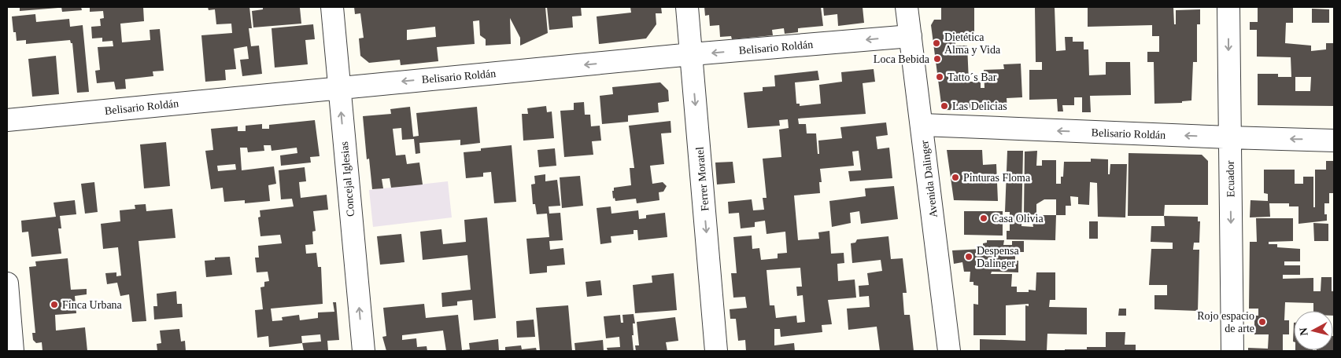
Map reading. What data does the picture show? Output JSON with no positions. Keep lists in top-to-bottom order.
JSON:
{
  "streets": {
    "street": [
      "Belisario Roldán",
      "Concejal Iglesias",
      "Ferrer Moratel",
      "Avenida Dalinger",
      "Ecuador"
    ]
  },
  "crossings": [
    ["Belisario Roldán", "Concejal Iglesias"],
    ["Belisario Roldán", "Ferrer Moratel"],
    ["Belisario Roldán", "Avenida Dalinger"],
    ["Belisario Roldán", "Ecuador"]
  ],
  "one_way": [
    "Belisario Roldán",
    "Concejal Iglesias",
    "Ferrer Moratel",
    "Ecuador"
  ],
  "places": [
    "Dietética Alma y Vida",
    "Loca Bebida",
    "Tatto´s Bar",
    "Las Delicias",
    "Pinturas Floma",
    "Casa Olivia",
    "Despensa Dalinger",
    "Finca Urbana",
    "Rojo espacio de arte"
  ],
  "north": "left"
}
